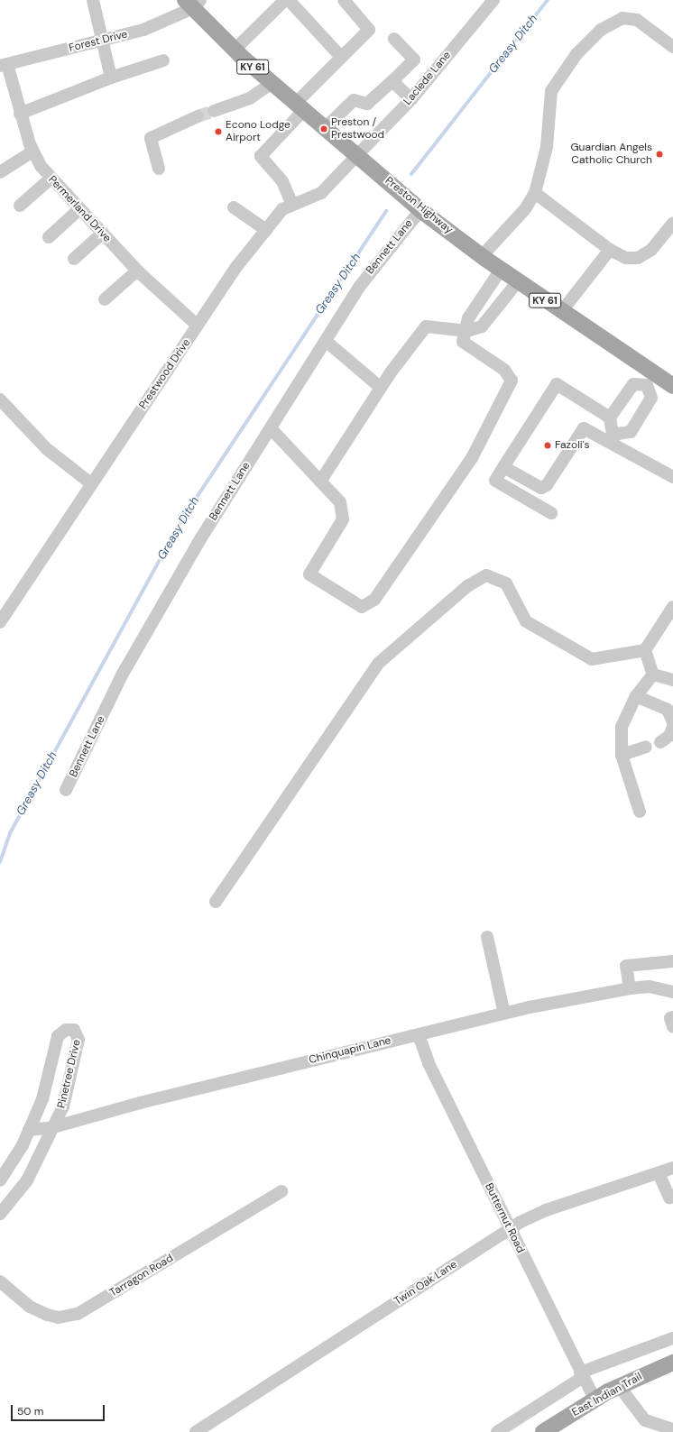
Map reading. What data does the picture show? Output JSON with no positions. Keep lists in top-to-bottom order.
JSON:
{
  "streets": {
    "main road": ["KY 61", "Preston Highway", "East Indian Trail"],
    "street": [
      "Forest Drive",
      "Laclede Lane",
      "Permerland Drive",
      "Bennett Lane",
      "Prestwood Drive",
      "Chinquapin Lane",
      "Pinetree Drive",
      "Butternut Road",
      "Tarragon Road",
      "Twin Oak Lane"
    ]
  },
  "crossings": [
    ["Forest Drive", "Preston Highway"],
    ["Forest Drive", "Permerland Drive"],
    ["Laclede Lane", "Preston Highway"],
    ["Laclede Lane", "Prestwood Drive"],
    ["Preston Highway", "Bennett Lane"],
    ["Preston Highway", "Prestwood Drive"],
    ["Permerland Drive", "Prestwood Drive"],
    ["Chinquapin Lane", "Pinetree Drive"],
    ["Chinquapin Lane", "Butternut Road"],
    ["Butternut Road", "Twin Oak Lane"],
    ["Butternut Road", "East Indian Trail"]
  ],
  "water": ["Greasy Ditch"],
  "places": [
    "Preston / Prestwood",
    "Econo Lodge Airport",
    "Guardian Angels Catholic Church",
    "Fazoli's"
  ],
  "scale_bar": "50 m"
}
